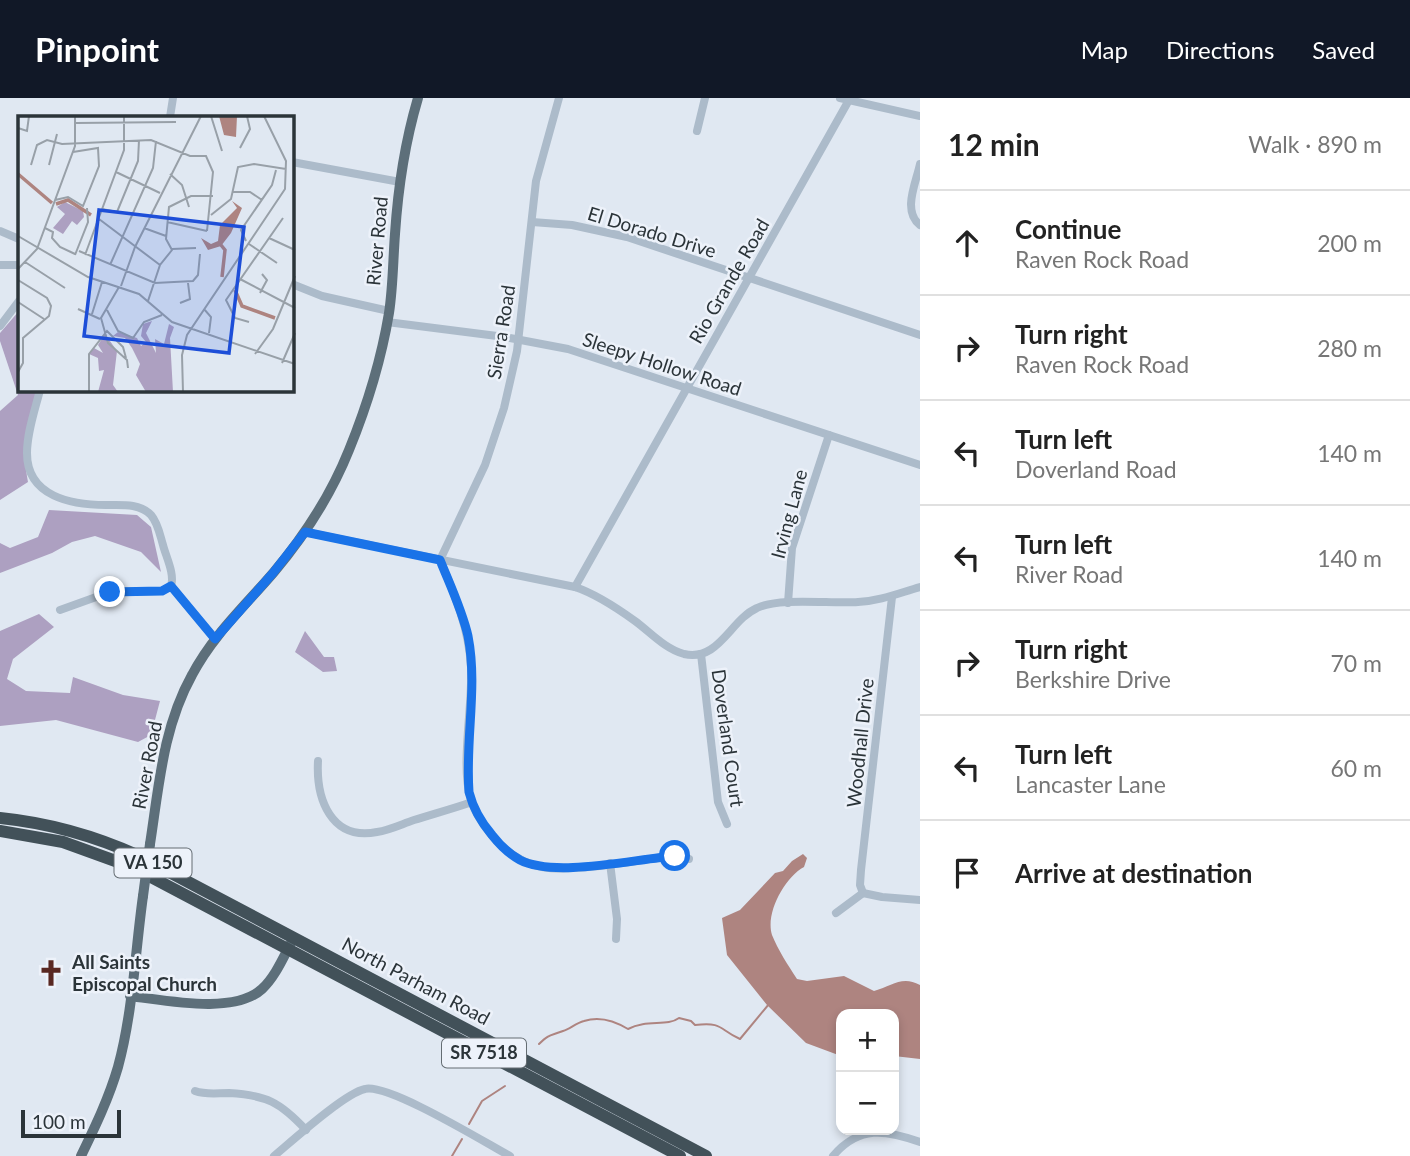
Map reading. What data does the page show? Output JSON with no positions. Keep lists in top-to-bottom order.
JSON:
{
  "streets": {
    "highway": ["VA 150", "North Parham Road", "SR 7518"],
    "main road": ["River Road"],
    "street": [
      "El Dorado Drive",
      "Rio Grande Road",
      "Sierra Road",
      "Sleepy Hollow Road",
      "Irving Lane",
      "Doverland Court",
      "Woodhall Drive"
    ]
  },
  "crossings": [
    ["El Dorado Drive", "Rio Grande Road"],
    ["El Dorado Drive", "Sierra Road"],
    ["River Road", "Sleepy Hollow Road"],
    ["Rio Grande Road", "Sleepy Hollow Road"],
    ["Sierra Road", "Sleepy Hollow Road"],
    ["Sleepy Hollow Road", "Irving Lane"],
    ["VA 150", "North Parham Road"]
  ],
  "places": {
    "church": ["All Saints Episcopal Church"]
  },
  "scale_bar": "100 m",
  "page": {
    "header": "Pinpoint",
    "nav": ["Map", "Directions", "Saved"],
    "heading": ["12 min", "Walk · 890 m"],
    "list": [
      ["Continue", "Raven Rock Road", "200 m"],
      ["Turn right", "Raven Rock Road", "280 m"],
      ["Turn left", "Doverland Road", "140 m"],
      ["Turn left", "River Road", "140 m"],
      ["Turn right", "Berkshire Drive", "70 m"],
      ["Turn left", "Lancaster Lane", "60 m"],
      "Arrive at destination"
    ],
    "map_buttons": ["+", "−"],
    "scale": "100 m"
  }
}
